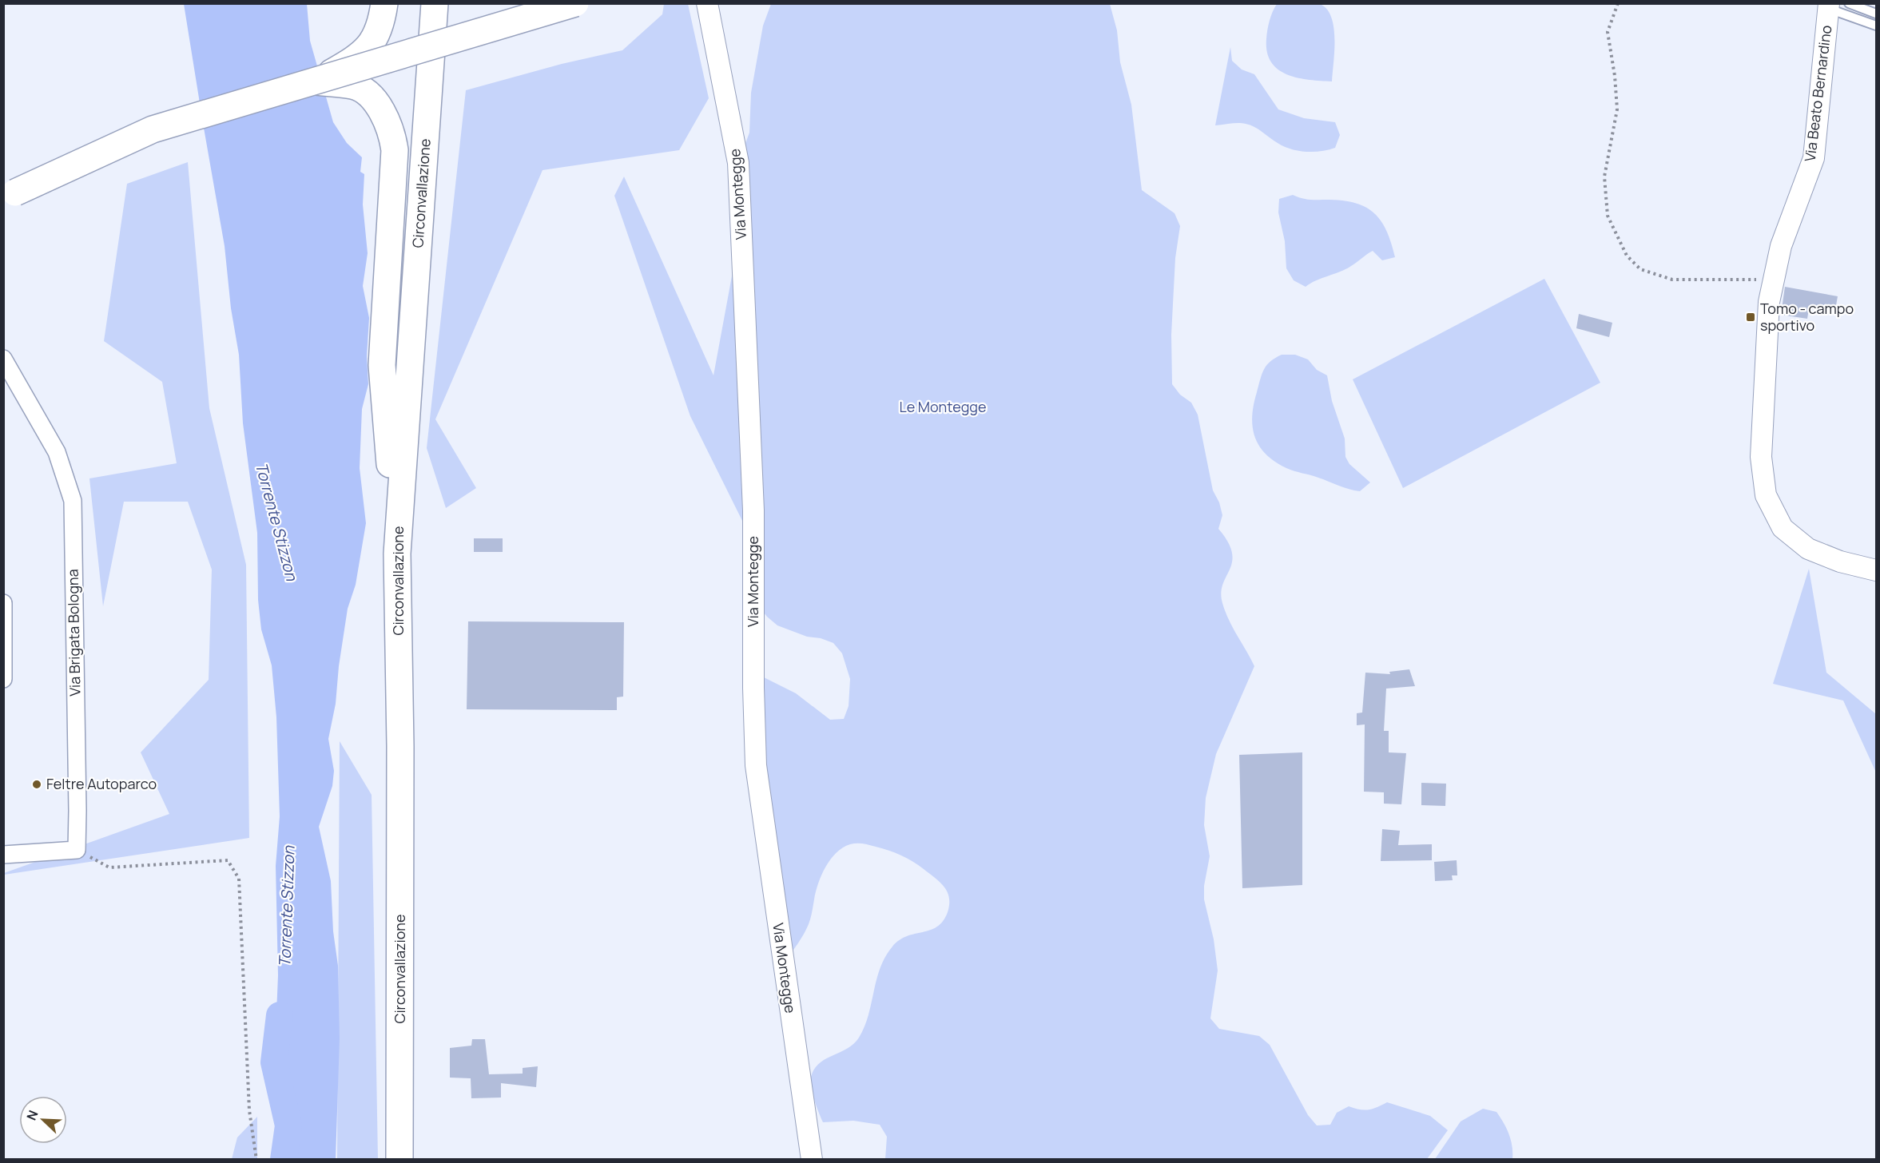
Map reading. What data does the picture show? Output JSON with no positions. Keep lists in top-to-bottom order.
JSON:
{
  "streets": {
    "highway": ["Circonvallazione"],
    "street": ["Via Beato Bernardino", "Via Montegge", "Via Brigata Bologna"]
  },
  "water": ["Torrente Stizzon"],
  "parks": ["Le Montegge"],
  "places": {
    "transit": ["Tomo - campo sportivo"],
    "other": ["Feltre Autoparco"]
  },
  "north": "top left"
}
